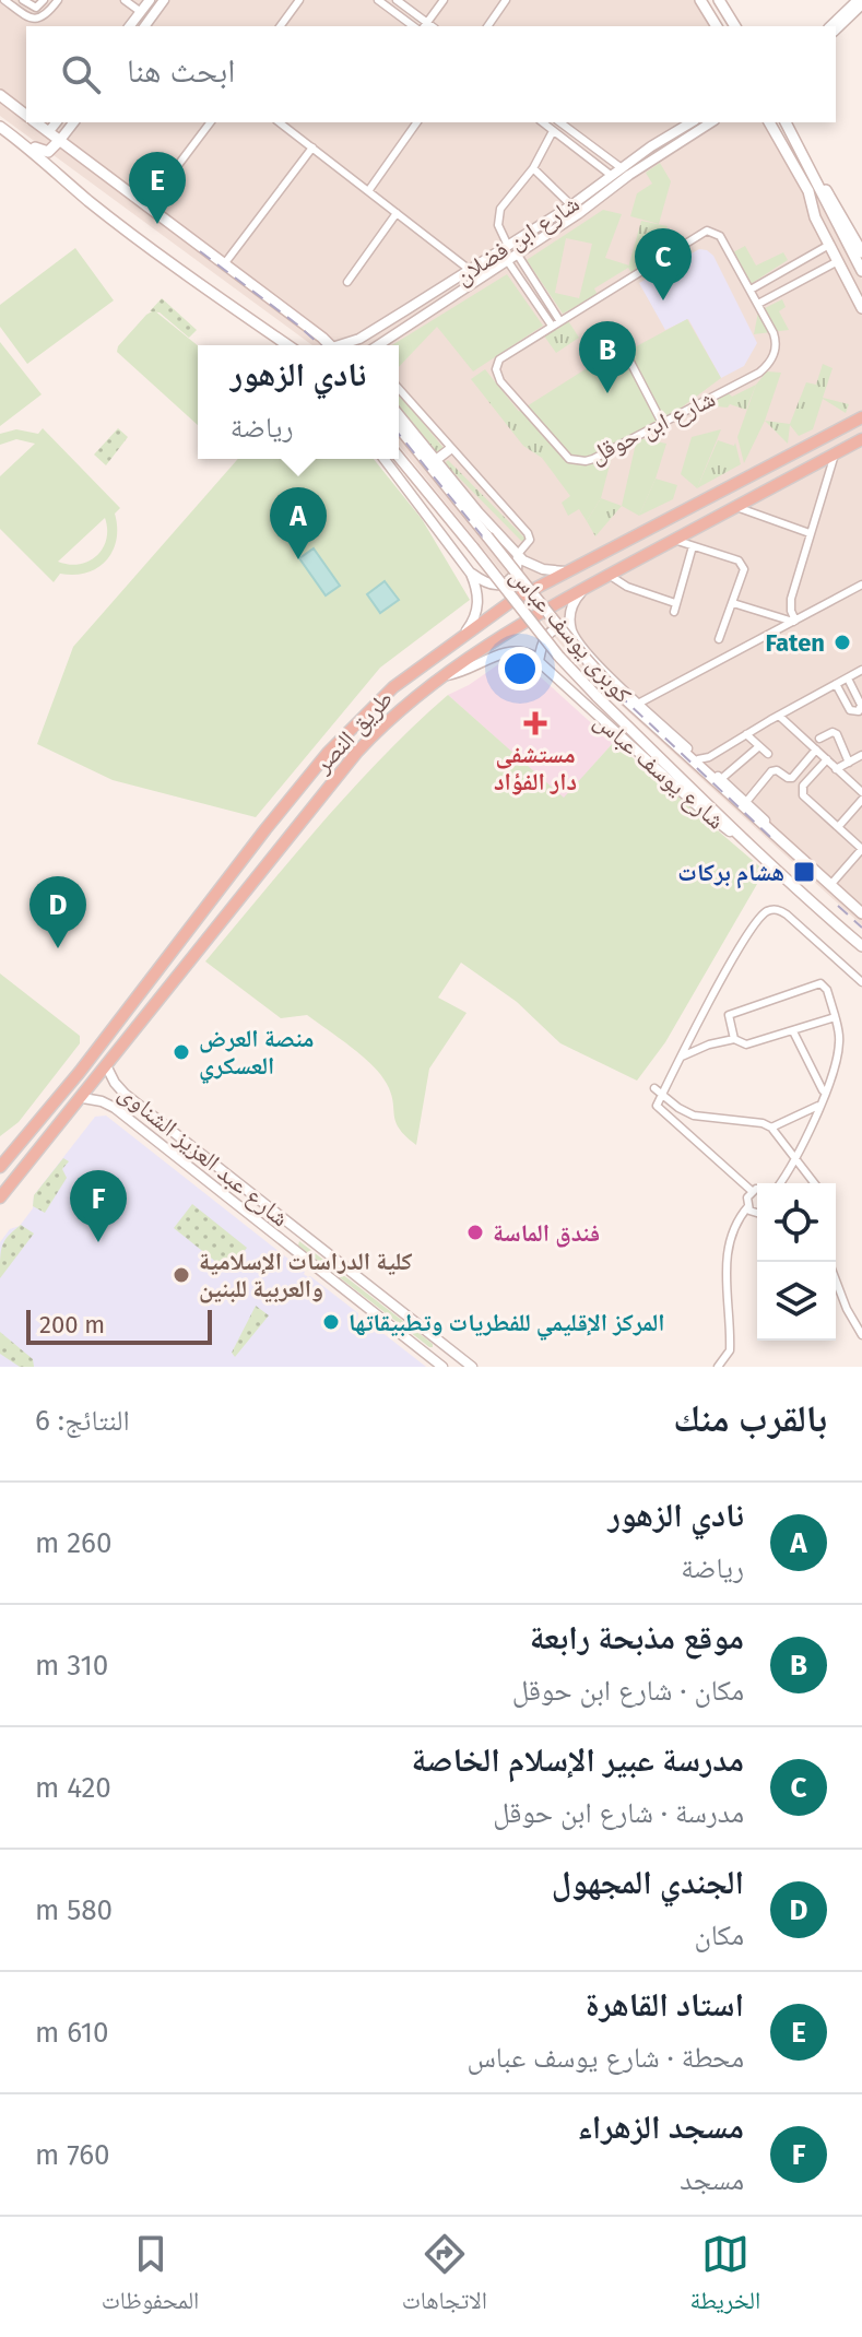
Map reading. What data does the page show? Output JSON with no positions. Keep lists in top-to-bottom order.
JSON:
{
  "streets": {
    "highway": ["طريق النصر"],
    "main road": ["كوبرى يوسف عباس", "شارع يوسف عباس"],
    "street": ["شارع ابن فضلان", "شارع ابن حوقل", "شارع عبد العزيز الشناوى"]
  },
  "crossings": [
    ["كوبرى يوسف عباس", "شارع يوسف عباس"],
    ["طريق النصر", "شارع عبد العزيز الشناوى"]
  ],
  "places": {
    "other": [
      "Faten",
      "منصة العرض العسكري",
      "فندق الماسة",
      "كلية الدراسات الإسلامية والعربية للبنين",
      "المركز الإقليمي للفطريات وتطبيقاتها"
    ],
    "health": ["مستشفى دار الفؤاد"],
    "transit": ["هشام بركات"]
  },
  "scale_bar": "200 m",
  "page": {
    "search": "ابحث هنا",
    "pins": [
      "E",
      "C",
      "B",
      "A",
      "D",
      "F"
    ],
    "popup": ["نادي الزهور", "رياضة"],
    "scale": "200 m",
    "heading": ["بالقرب منك", "النتائج: 6"],
    "list": [
      {
        "mark": "A",
        "name": "نادي الزهور",
        "note": "رياضة",
        "value": "260 m"
      },
      {
        "mark": "B",
        "name": "موقع مذبحة رابعة",
        "note": "مكان · شارع ابن حوقل",
        "value": "310 m"
      },
      {
        "mark": "C",
        "name": "مدرسة عبير الإسلام الخاصة",
        "note": "مدرسة · شارع ابن حوقل",
        "value": "420 m"
      },
      {
        "mark": "D",
        "name": "الجندي المجهول",
        "note": "مكان",
        "value": "580 m"
      },
      {
        "mark": "E",
        "name": "استاد القاهرة",
        "note": "محطة · شارع يوسف عباس",
        "value": "610 m"
      },
      {
        "mark": "F",
        "name": "مسجد الزهراء",
        "note": "مسجد",
        "value": "760 m"
      }
    ],
    "nav": ["الخريطة", "الاتجاهات", "المحفوظات"]
  }
}
